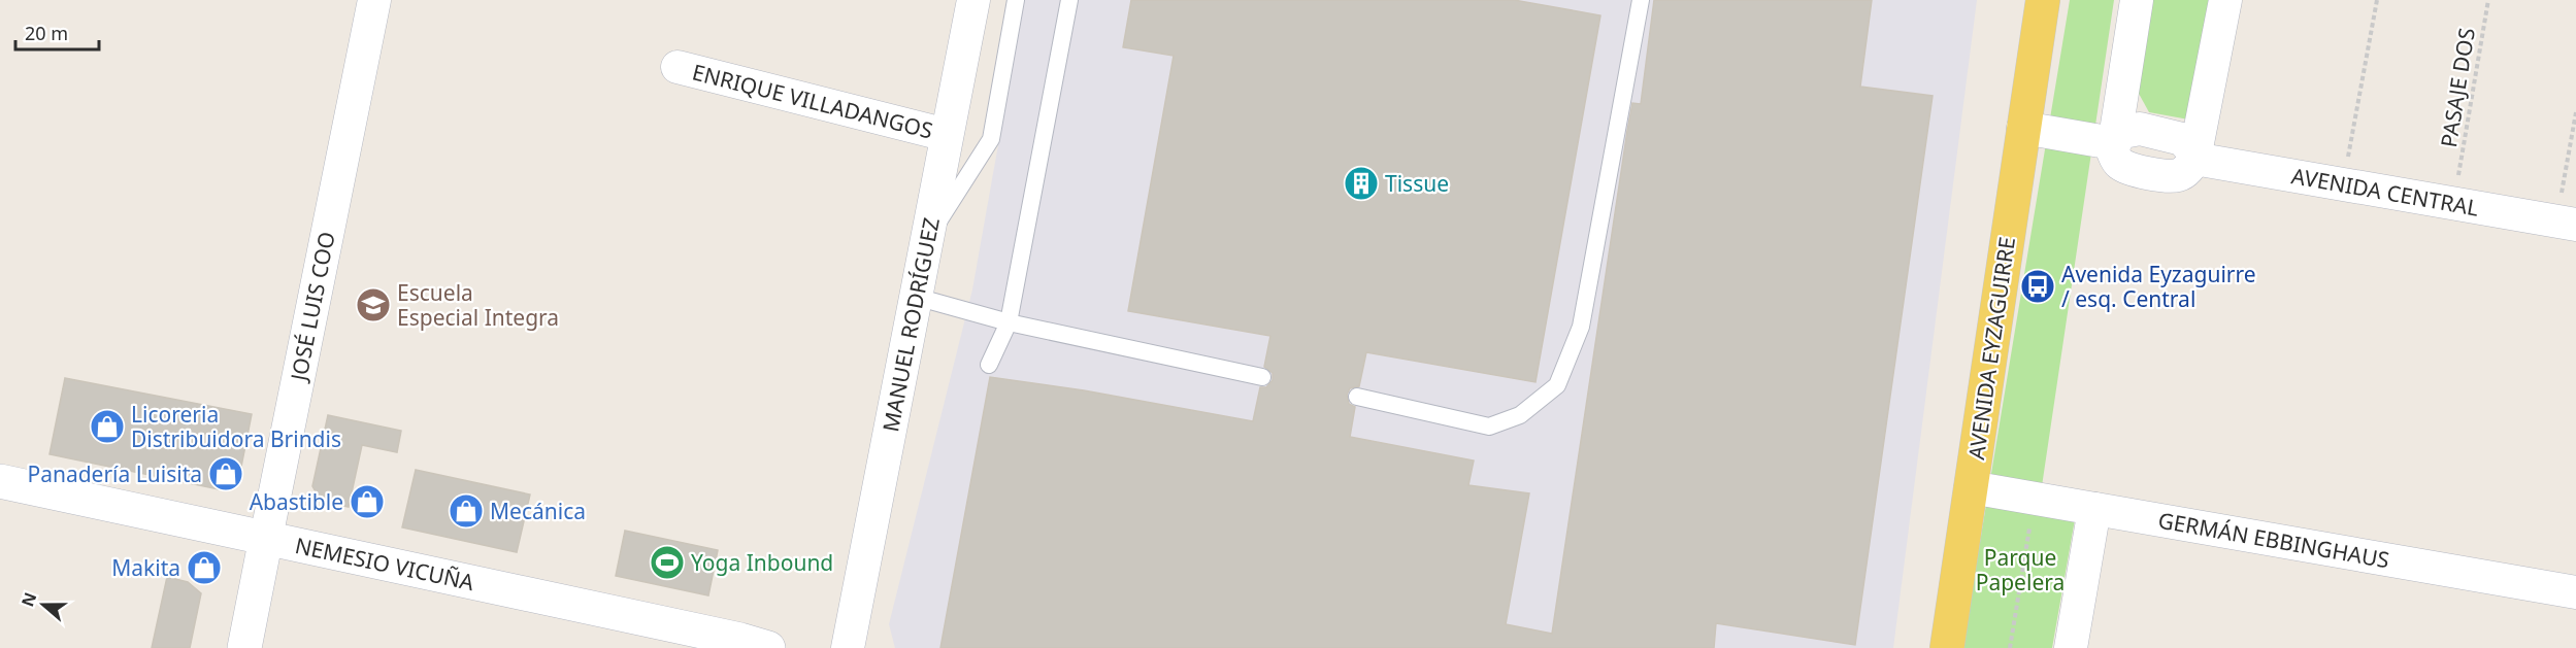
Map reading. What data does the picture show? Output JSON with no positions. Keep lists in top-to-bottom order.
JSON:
{
  "streets": {
    "main road": ["AVENIDA EYZAGUIRRE"],
    "street": [
      "ENRIQUE VILLADANGOS",
      "AVENIDA CENTRAL",
      "JOSÉ LUIS COO",
      "MANUEL RODRÍGUEZ",
      "GERMÁN EBBINGHAUS",
      "NEMESIO VICUÑA"
    ],
    "path": ["PASAJE DOS"]
  },
  "crossings": [
    ["ENRIQUE VILLADANGOS", "MANUEL RODRÍGUEZ"],
    ["JOSÉ LUIS COO", "NEMESIO VICUÑA"],
    ["AVENIDA EYZAGUIRRE", "GERMÁN EBBINGHAUS"]
  ],
  "parks": ["Parque Papelera"],
  "places": {
    "building": ["Tissue"],
    "bus stop": ["Avenida Eyzaguirre / esq. Central"],
    "school or university": ["Escuela Especial Integra"],
    "shop": [
      "Licoreria Distribuidora Brindis",
      "Panadería Luisita",
      "Abastible",
      "Mecánica",
      "Makita"
    ],
    "sports": ["Yoga Inbound"]
  },
  "scale_bar": "20 m",
  "north": "left"
}
